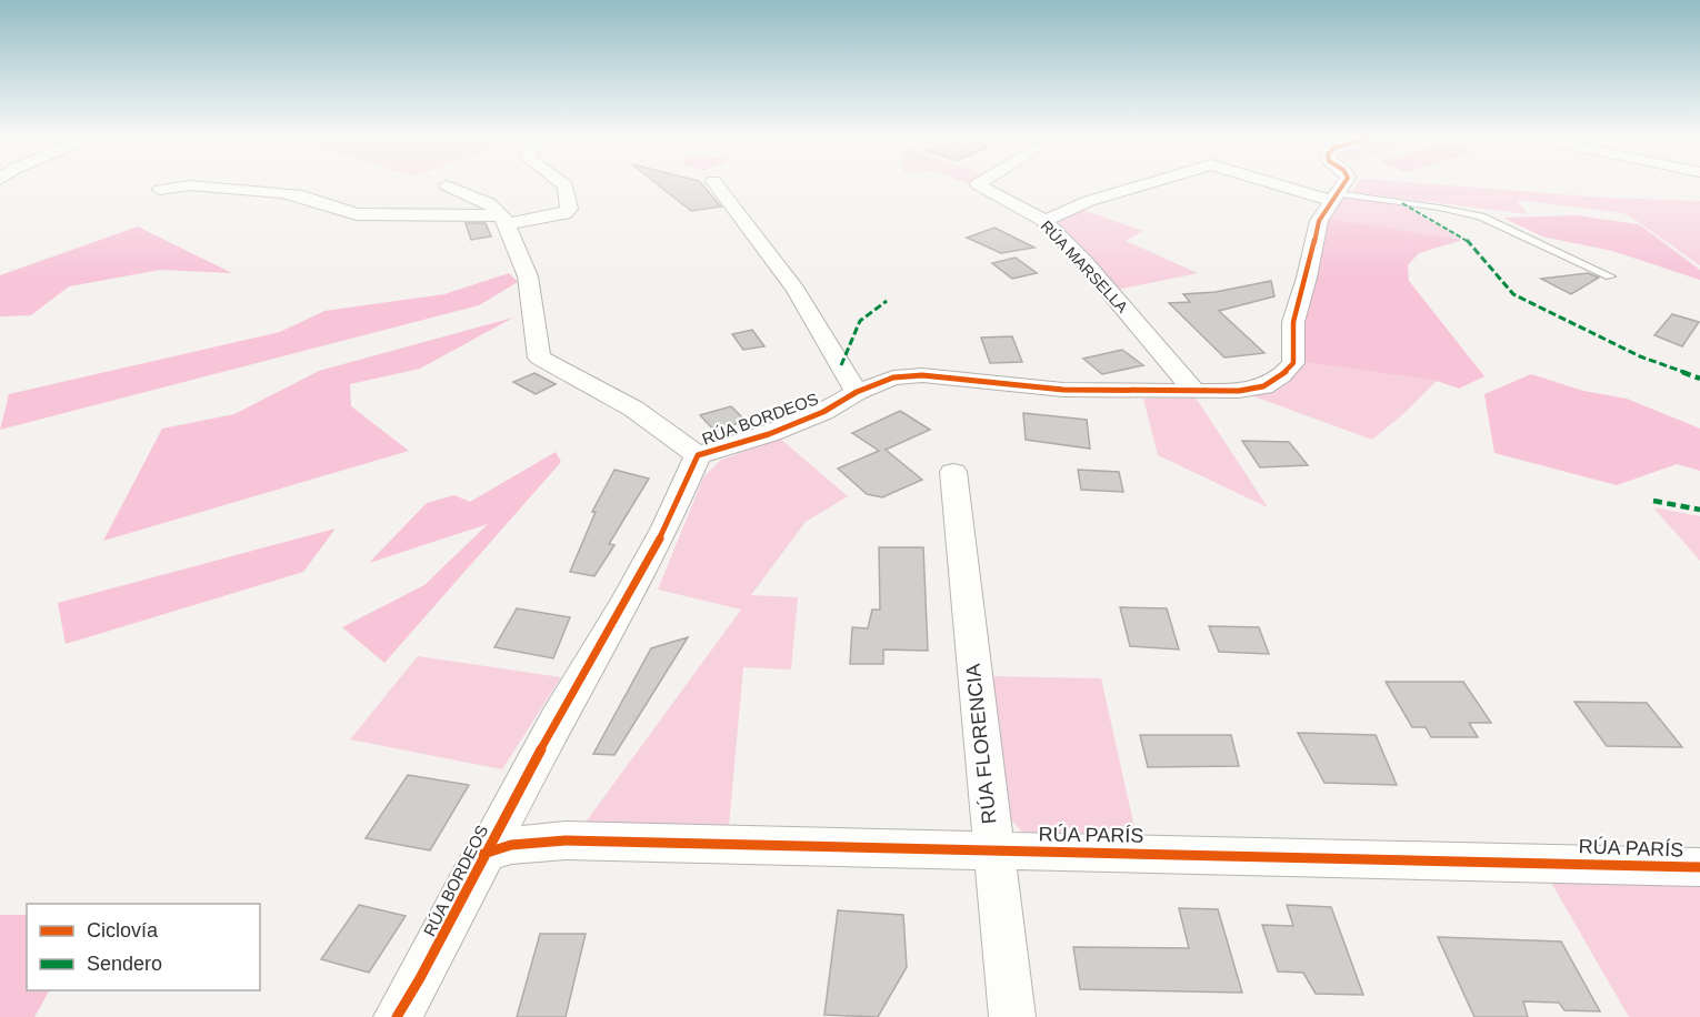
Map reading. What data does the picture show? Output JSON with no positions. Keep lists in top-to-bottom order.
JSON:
{
  "streets": {
    "street": [
      "RÚA MARSELLA",
      "RÚA BORDEOS",
      "RÚA FLORENCIA",
      "RÚA PARÍS"
    ]
  },
  "crossings": [
    ["RÚA MARSELLA", "RÚA BORDEOS"],
    ["RÚA BORDEOS", "RÚA PARÍS"],
    ["RÚA FLORENCIA", "RÚA PARÍS"]
  ],
  "legend": ["Ciclovía", "Sendero"]
}
